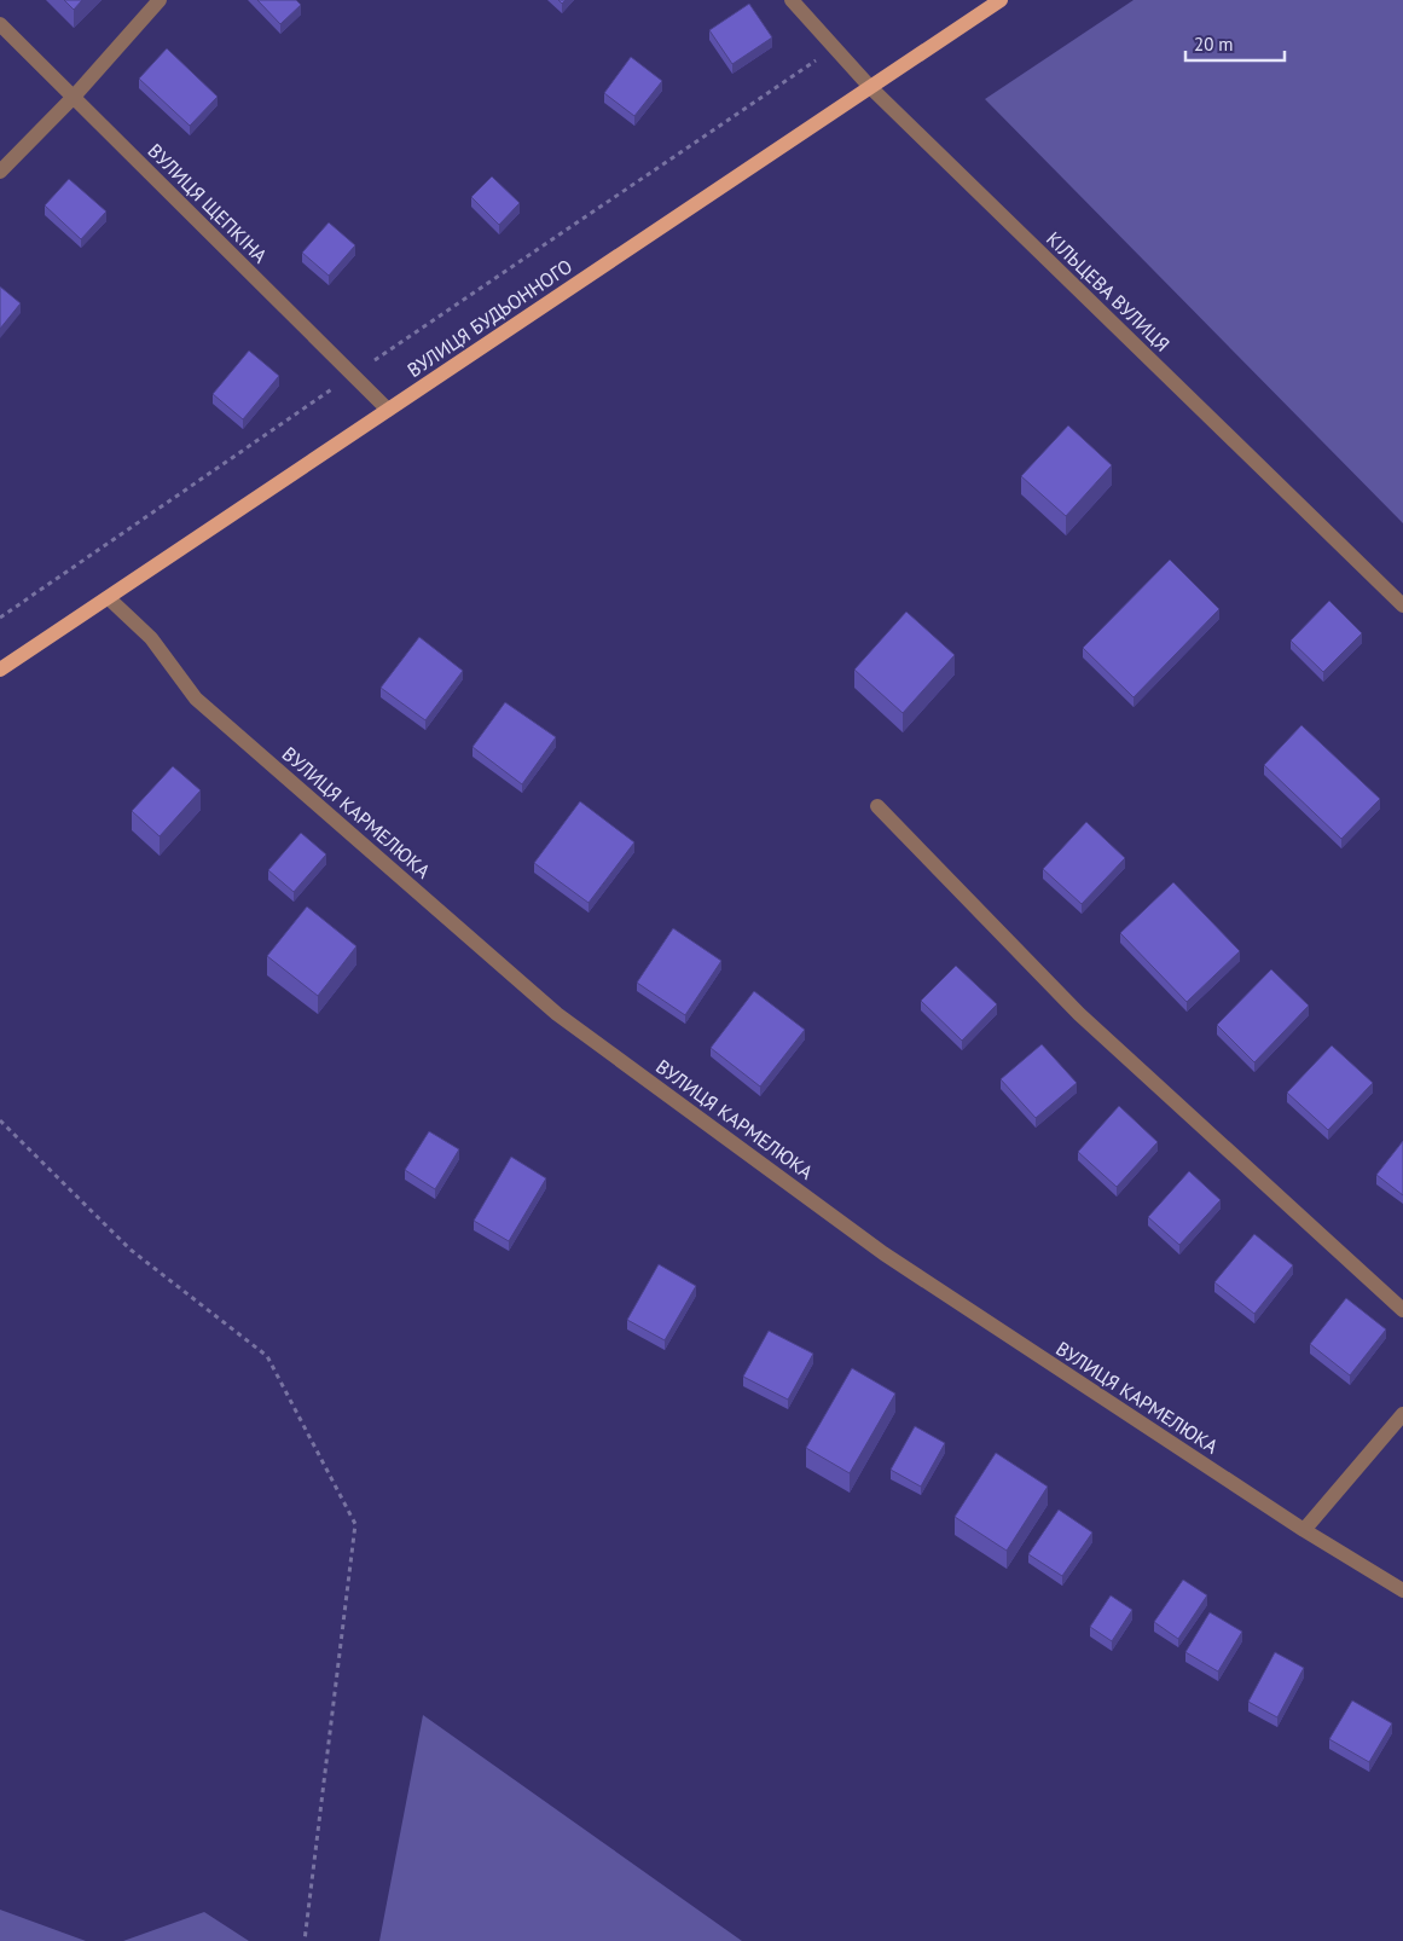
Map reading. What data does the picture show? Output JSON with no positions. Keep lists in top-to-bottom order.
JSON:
{
  "streets": {
    "main road": ["ВУЛИЦЯ БУДЬОННОГО"],
    "street": ["ВУЛИЦЯ ЩЕПКІНА", "КІЛЬЦЕВА ВУЛИЦЯ", "ВУЛИЦЯ КАРМЕЛЮКА"]
  },
  "crossings": [
    ["ВУЛИЦЯ ЩЕПКІНА", "ВУЛИЦЯ БУДЬОННОГО"],
    ["КІЛЬЦЕВА ВУЛИЦЯ", "ВУЛИЦЯ БУДЬОННОГО"],
    ["ВУЛИЦЯ БУДЬОННОГО", "ВУЛИЦЯ КАРМЕЛЮКА"]
  ],
  "scale_bar": "20 m"
}
